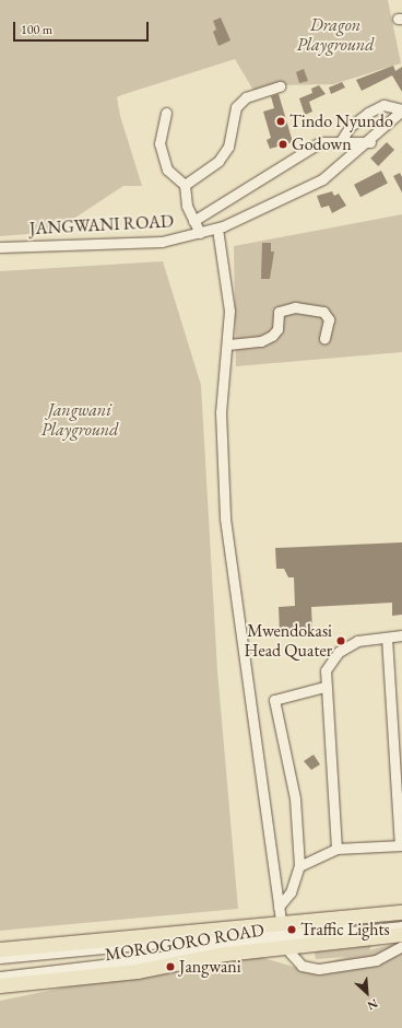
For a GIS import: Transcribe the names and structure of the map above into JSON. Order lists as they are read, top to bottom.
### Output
{
  "streets": {
    "highway": ["MOROGORO ROAD"],
    "street": ["JANGWANI ROAD"]
  },
  "parks": ["Dragon Playground", "Jangwani Playground"],
  "places": [
    "Tindo Nyundo",
    "Godown",
    "Mwendokasi Head Quater",
    "Traffic Lights",
    "Jangwani"
  ],
  "scale_bar": "100 m",
  "north": "bottom right"
}
